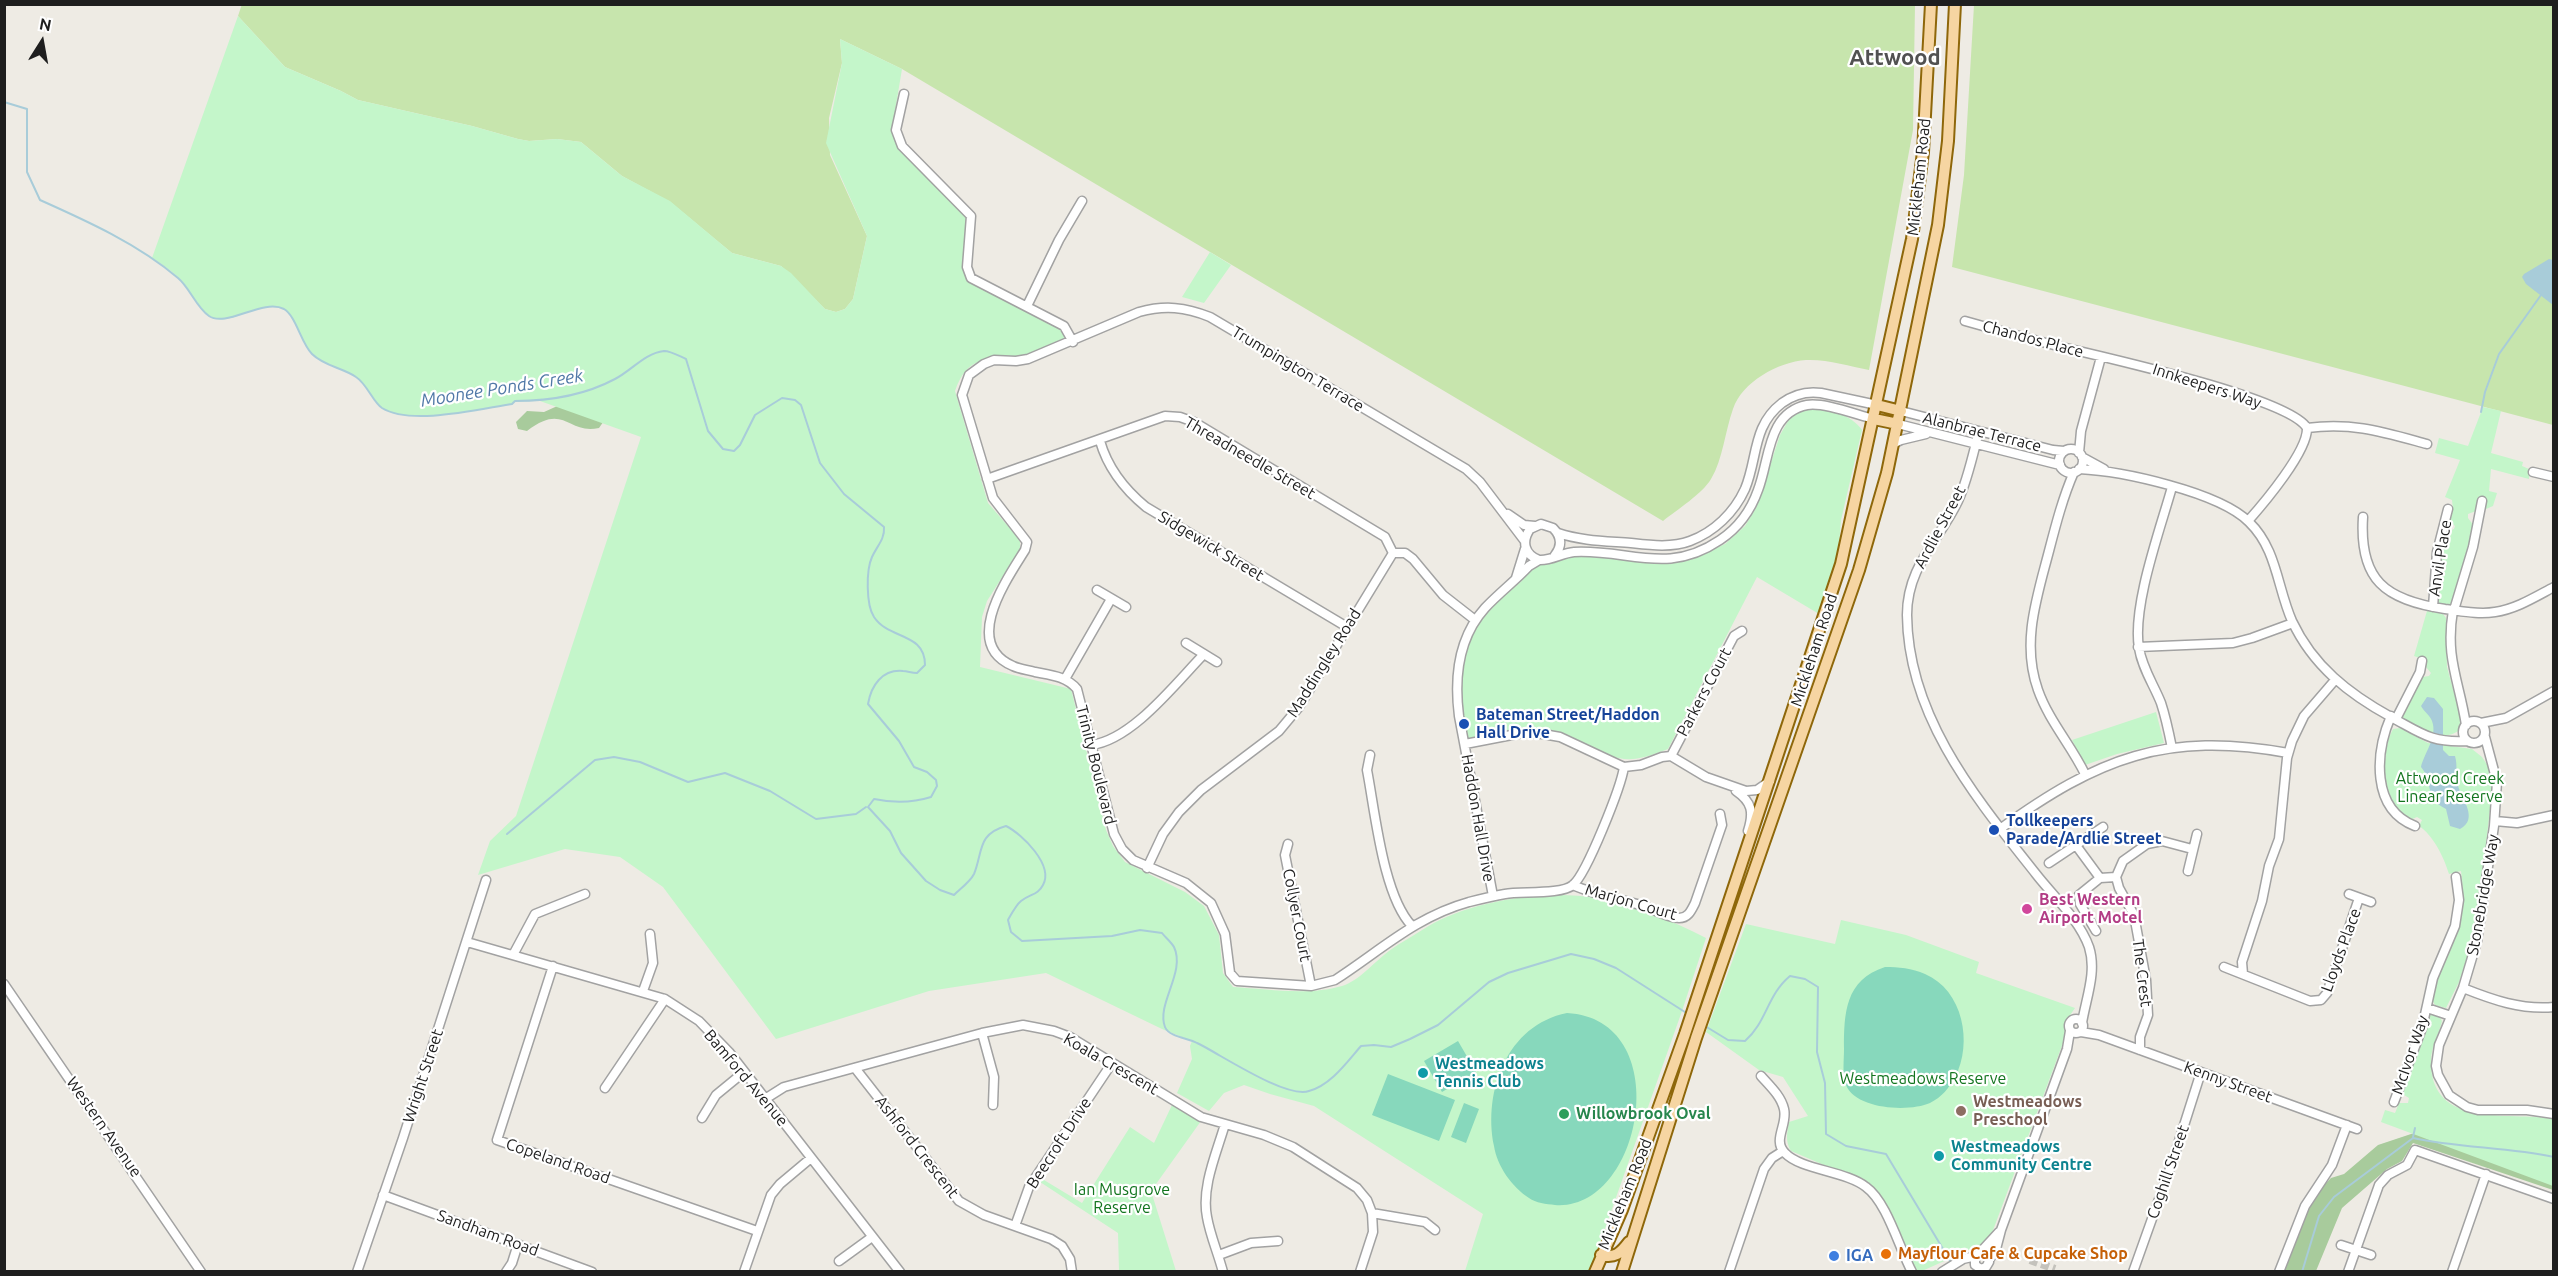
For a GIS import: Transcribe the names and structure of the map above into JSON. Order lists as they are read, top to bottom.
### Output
{
  "streets": {
    "main road": ["Mickleham Road"],
    "street": [
      "Chandos Place",
      "Trumpington Terrace",
      "Innkeepers Way",
      "Alanbrae Terrace",
      "Threadneedle Street",
      "Ardlie Street",
      "Sidgewick Street",
      "Anvil Place",
      "Maddingley Road",
      "Parkers Court",
      "Trinity Boulevard",
      "Haddon Hall Drive",
      "Stonebridge Way",
      "Marjon Court",
      "Collyer Court",
      "Lloyds Place",
      "The Crest",
      "McIvor Way",
      "Koala Crescent",
      "Wright Street",
      "Bamford Avenue",
      "Kenny Street",
      "Western Avenue",
      "Beecroft Drive",
      "Ashford Crescent",
      "Copeland Road",
      "Coghill Street",
      "Sandham Road"
    ]
  },
  "crossings": [
    ["Mickleham Road", "Alanbrae Terrace"],
    ["Chandos Place", "Innkeepers Way"],
    ["Trumpington Terrace", "Haddon Hall Drive"],
    ["Alanbrae Terrace", "Ardlie Street"],
    ["Alanbrae Terrace", "Stonebridge Way"],
    ["Threadneedle Street", "Sidgewick Street"],
    ["Threadneedle Street", "Maddingley Road"],
    ["Threadneedle Street", "Haddon Hall Drive"],
    ["Ardlie Street", "Kenny Street"],
    ["Sidgewick Street", "Maddingley Road"],
    ["Maddingley Road", "Trinity Boulevard"],
    ["Trinity Boulevard", "Haddon Hall Drive"],
    ["Trinity Boulevard", "Marjon Court"],
    ["Trinity Boulevard", "Collyer Court"],
    ["Stonebridge Way", "McIvor Way"],
    ["The Crest", "Kenny Street"],
    ["Koala Crescent", "Bamford Avenue"],
    ["Koala Crescent", "Beecroft Drive"],
    ["Koala Crescent", "Ashford Crescent"],
    ["Wright Street", "Bamford Avenue"],
    ["Wright Street", "Sandham Road"],
    ["Bamford Avenue", "Copeland Road"],
    ["Kenny Street", "Coghill Street"],
    ["Beecroft Drive", "Ashford Crescent"]
  ],
  "districts": ["Attwood"],
  "water": ["Moonee Ponds Creek"],
  "parks": ["Attwood Creek Linear Reserve", "Westmeadows Reserve", "Ian Musgrove Reserve"],
  "places": [
    "Bateman Street/Haddon Hall Drive",
    "Tollkeepers Parade/Ardlie Street",
    "Best Western Airport Motel",
    "Westmeadows Tennis Club",
    "Westmeadows Preschool",
    "Willowbrook Oval",
    "Westmeadows Community Centre",
    "Mayflour Cafe & Cupcake Shop",
    "IGA"
  ],
  "north": "top"
}
